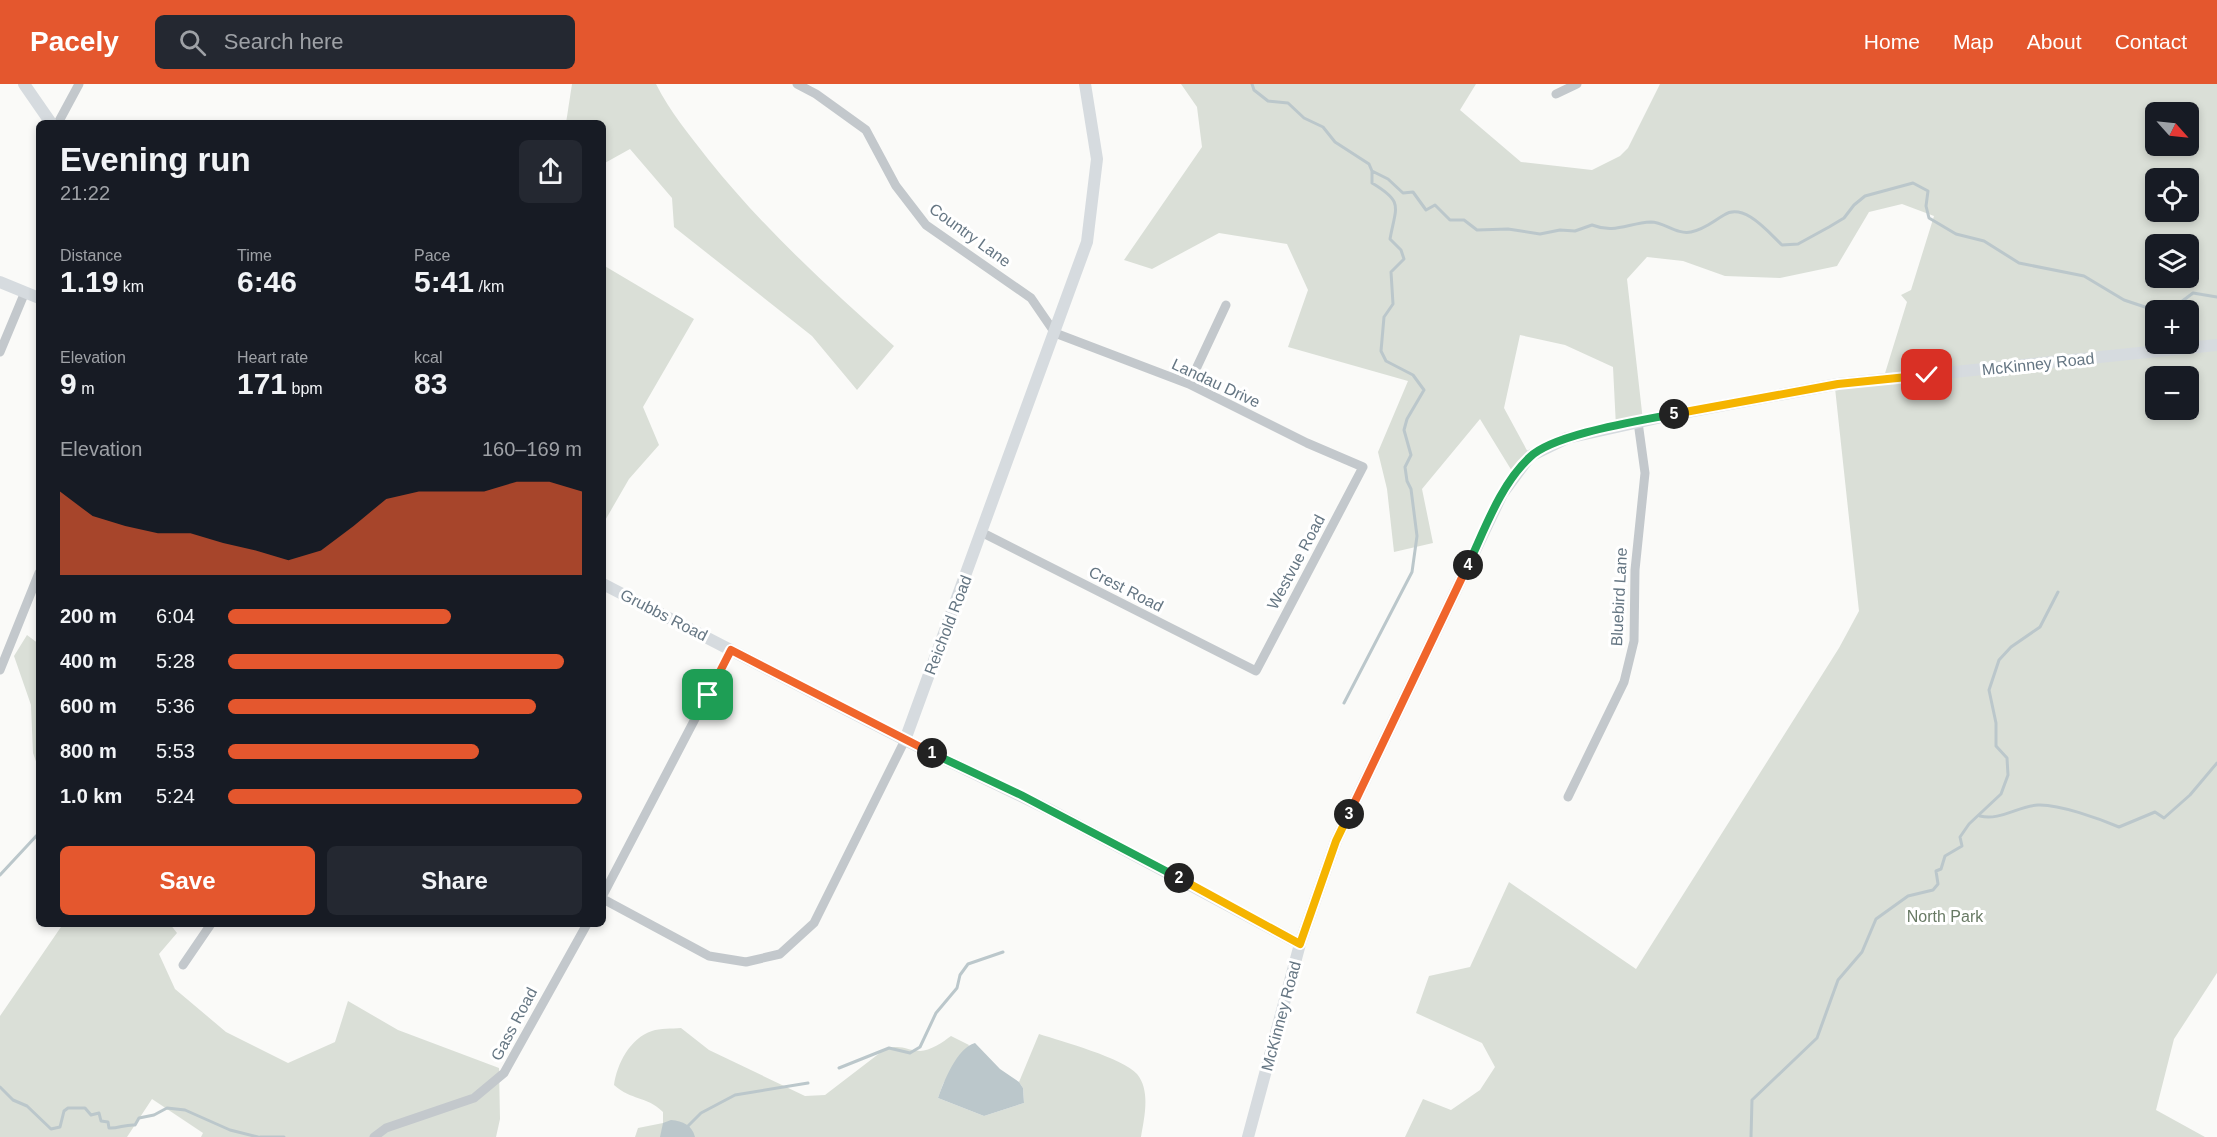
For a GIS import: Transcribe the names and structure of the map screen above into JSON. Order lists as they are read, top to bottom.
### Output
{
  "streets": {
    "street": [
      "Country Lane",
      "McKinney Road",
      "Landau Drive",
      "Westvue Road",
      "Crest Road",
      "Bluebird Lane",
      "Grubbs Road",
      "Reichold Road",
      "Gass Road"
    ]
  },
  "crossings": [
    ["Country Lane", "Landau Drive"],
    ["Country Lane", "Reichold Road"],
    ["McKinney Road", "Bluebird Lane"],
    ["McKinney Road", "Grubbs Road"],
    ["Landau Drive", "Westvue Road"],
    ["Landau Drive", "Reichold Road"],
    ["Westvue Road", "Crest Road"],
    ["Crest Road", "Reichold Road"],
    ["Grubbs Road", "Reichold Road"]
  ],
  "parks": ["North Park"],
  "north": "bottom right",
  "page": {
    "header": "Pacely",
    "search": "Search here",
    "nav": [
      "Home",
      "Map",
      "About",
      "Contact"
    ],
    "map_buttons": ["+", "−"],
    "heading": ["Evening run", "21:22"],
    "stats": [
      ["Distance", "1.19 km"],
      ["Time", "6:46"],
      ["Pace", "5:41 /km"],
      ["Elevation", "9 m"],
      ["Heart rate", "171 bpm"],
      ["kcal", "83"]
    ],
    "pins": [
      "5",
      "4",
      "1",
      "3",
      "2"
    ],
    "chart": ["Elevation", "160–169 m"],
    "list": [
      {
        "name": "200 m",
        "note": "6:04"
      },
      {
        "name": "400 m",
        "note": "5:28"
      },
      {
        "name": "600 m",
        "note": "5:36"
      },
      {
        "name": "800 m",
        "note": "5:53"
      },
      {
        "name": "1.0 km",
        "note": "5:24"
      }
    ],
    "buttons": ["Save", "Share"]
  }
}
